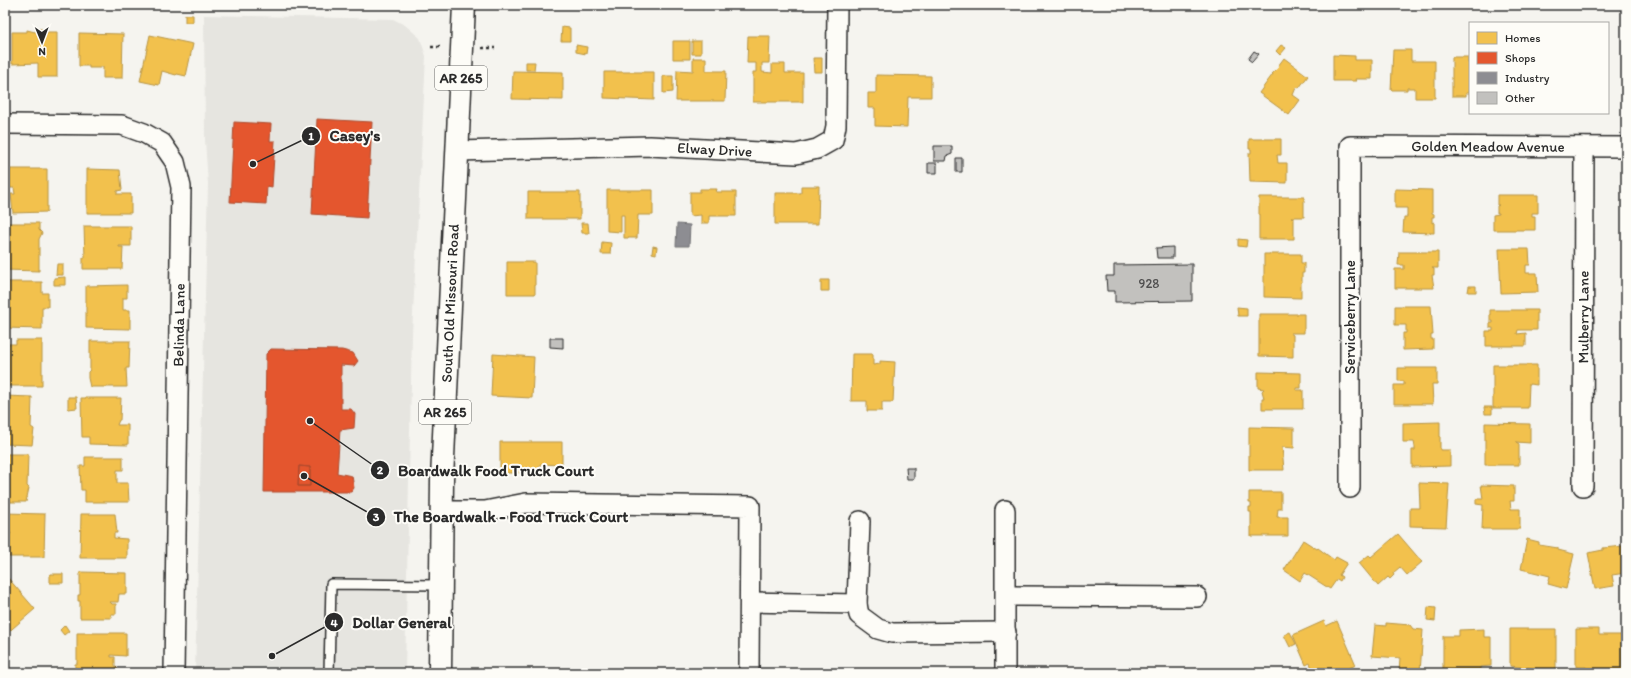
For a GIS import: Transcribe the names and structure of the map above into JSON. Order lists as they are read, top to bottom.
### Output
{
  "streets": {
    "main road": ["AR 265", "South Old Missouri Road"],
    "street": [
      "Golden Meadow Avenue",
      "Elway Drive",
      "Serviceberry Lane",
      "Mulberry Lane",
      "Belinda Lane"
    ]
  },
  "crossings": [
    ["Golden Meadow Avenue", "Serviceberry Lane"],
    ["Golden Meadow Avenue", "Mulberry Lane"],
    ["Elway Drive", "South Old Missouri Road"]
  ],
  "places": [
    "Casey's",
    "Boardwalk Food Truck Court",
    "The Boardwalk - Food Truck Court",
    "Dollar General"
  ],
  "house_numbers": ["928"],
  "legend": [
    "Homes",
    "Shops",
    "Industry",
    "Other"
  ],
  "north": "bottom"
}
